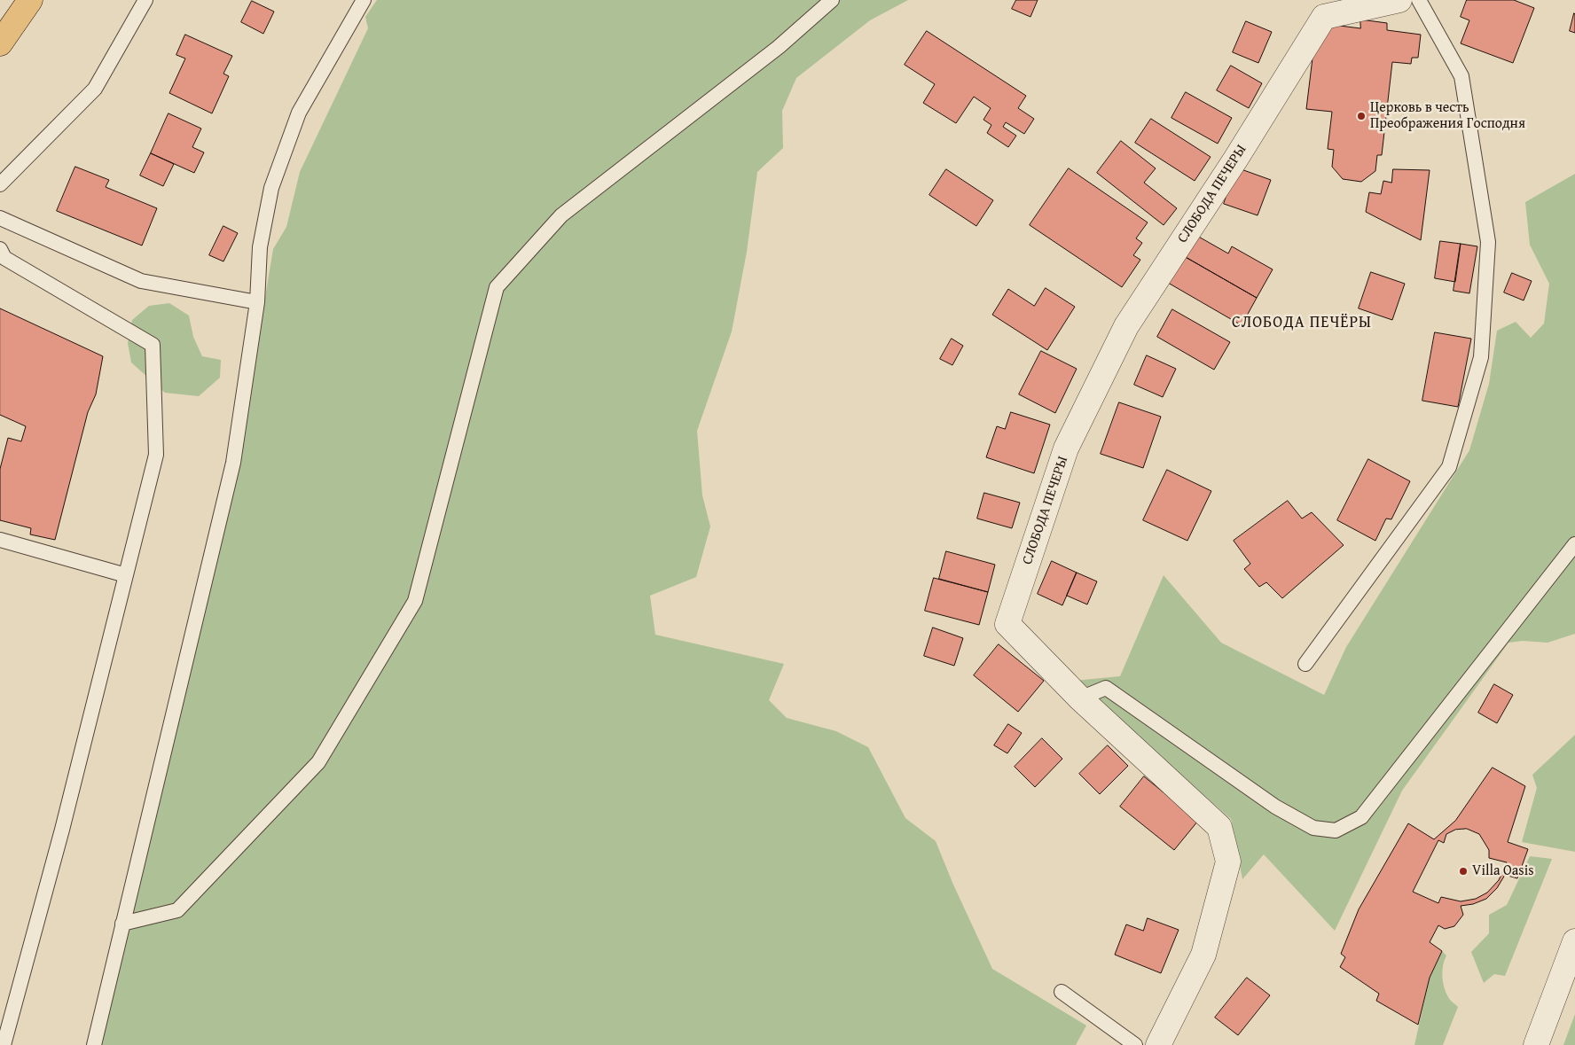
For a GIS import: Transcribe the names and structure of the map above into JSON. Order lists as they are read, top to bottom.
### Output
{
  "streets": {
    "street": ["СЛОБОДА ПЕЧЕРЫ"]
  },
  "districts": ["СЛОБОДА ПЕЧЁРЫ"],
  "places": ["Церковь в честь Преображения Господня", "Villa Oasis"]
}
